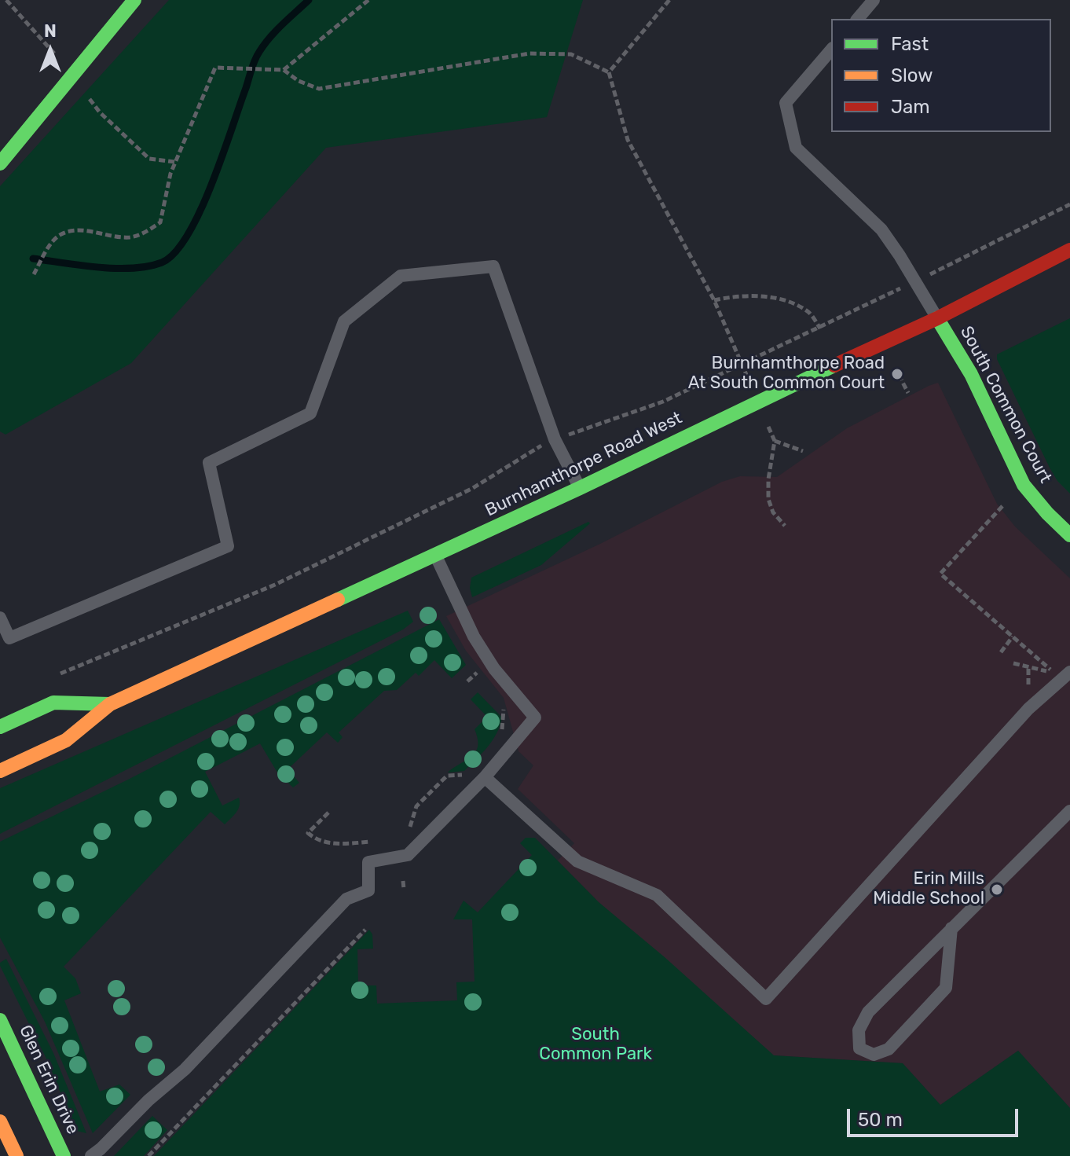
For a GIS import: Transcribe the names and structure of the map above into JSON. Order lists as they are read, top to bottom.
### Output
{
  "streets": {
    "main road": ["South Common Court", "Burnhamthorpe Road West", "Glen Erin Drive"]
  },
  "crossings": [
    ["South Common Court", "Burnhamthorpe Road West"]
  ],
  "parks": ["South Common Park"],
  "places": ["Burnhamthorpe Road At South Common Court", "Erin Mills Middle School"],
  "legend": ["Fast", "Slow", "Jam"],
  "scale_bar": "50 m",
  "north": "top"
}
